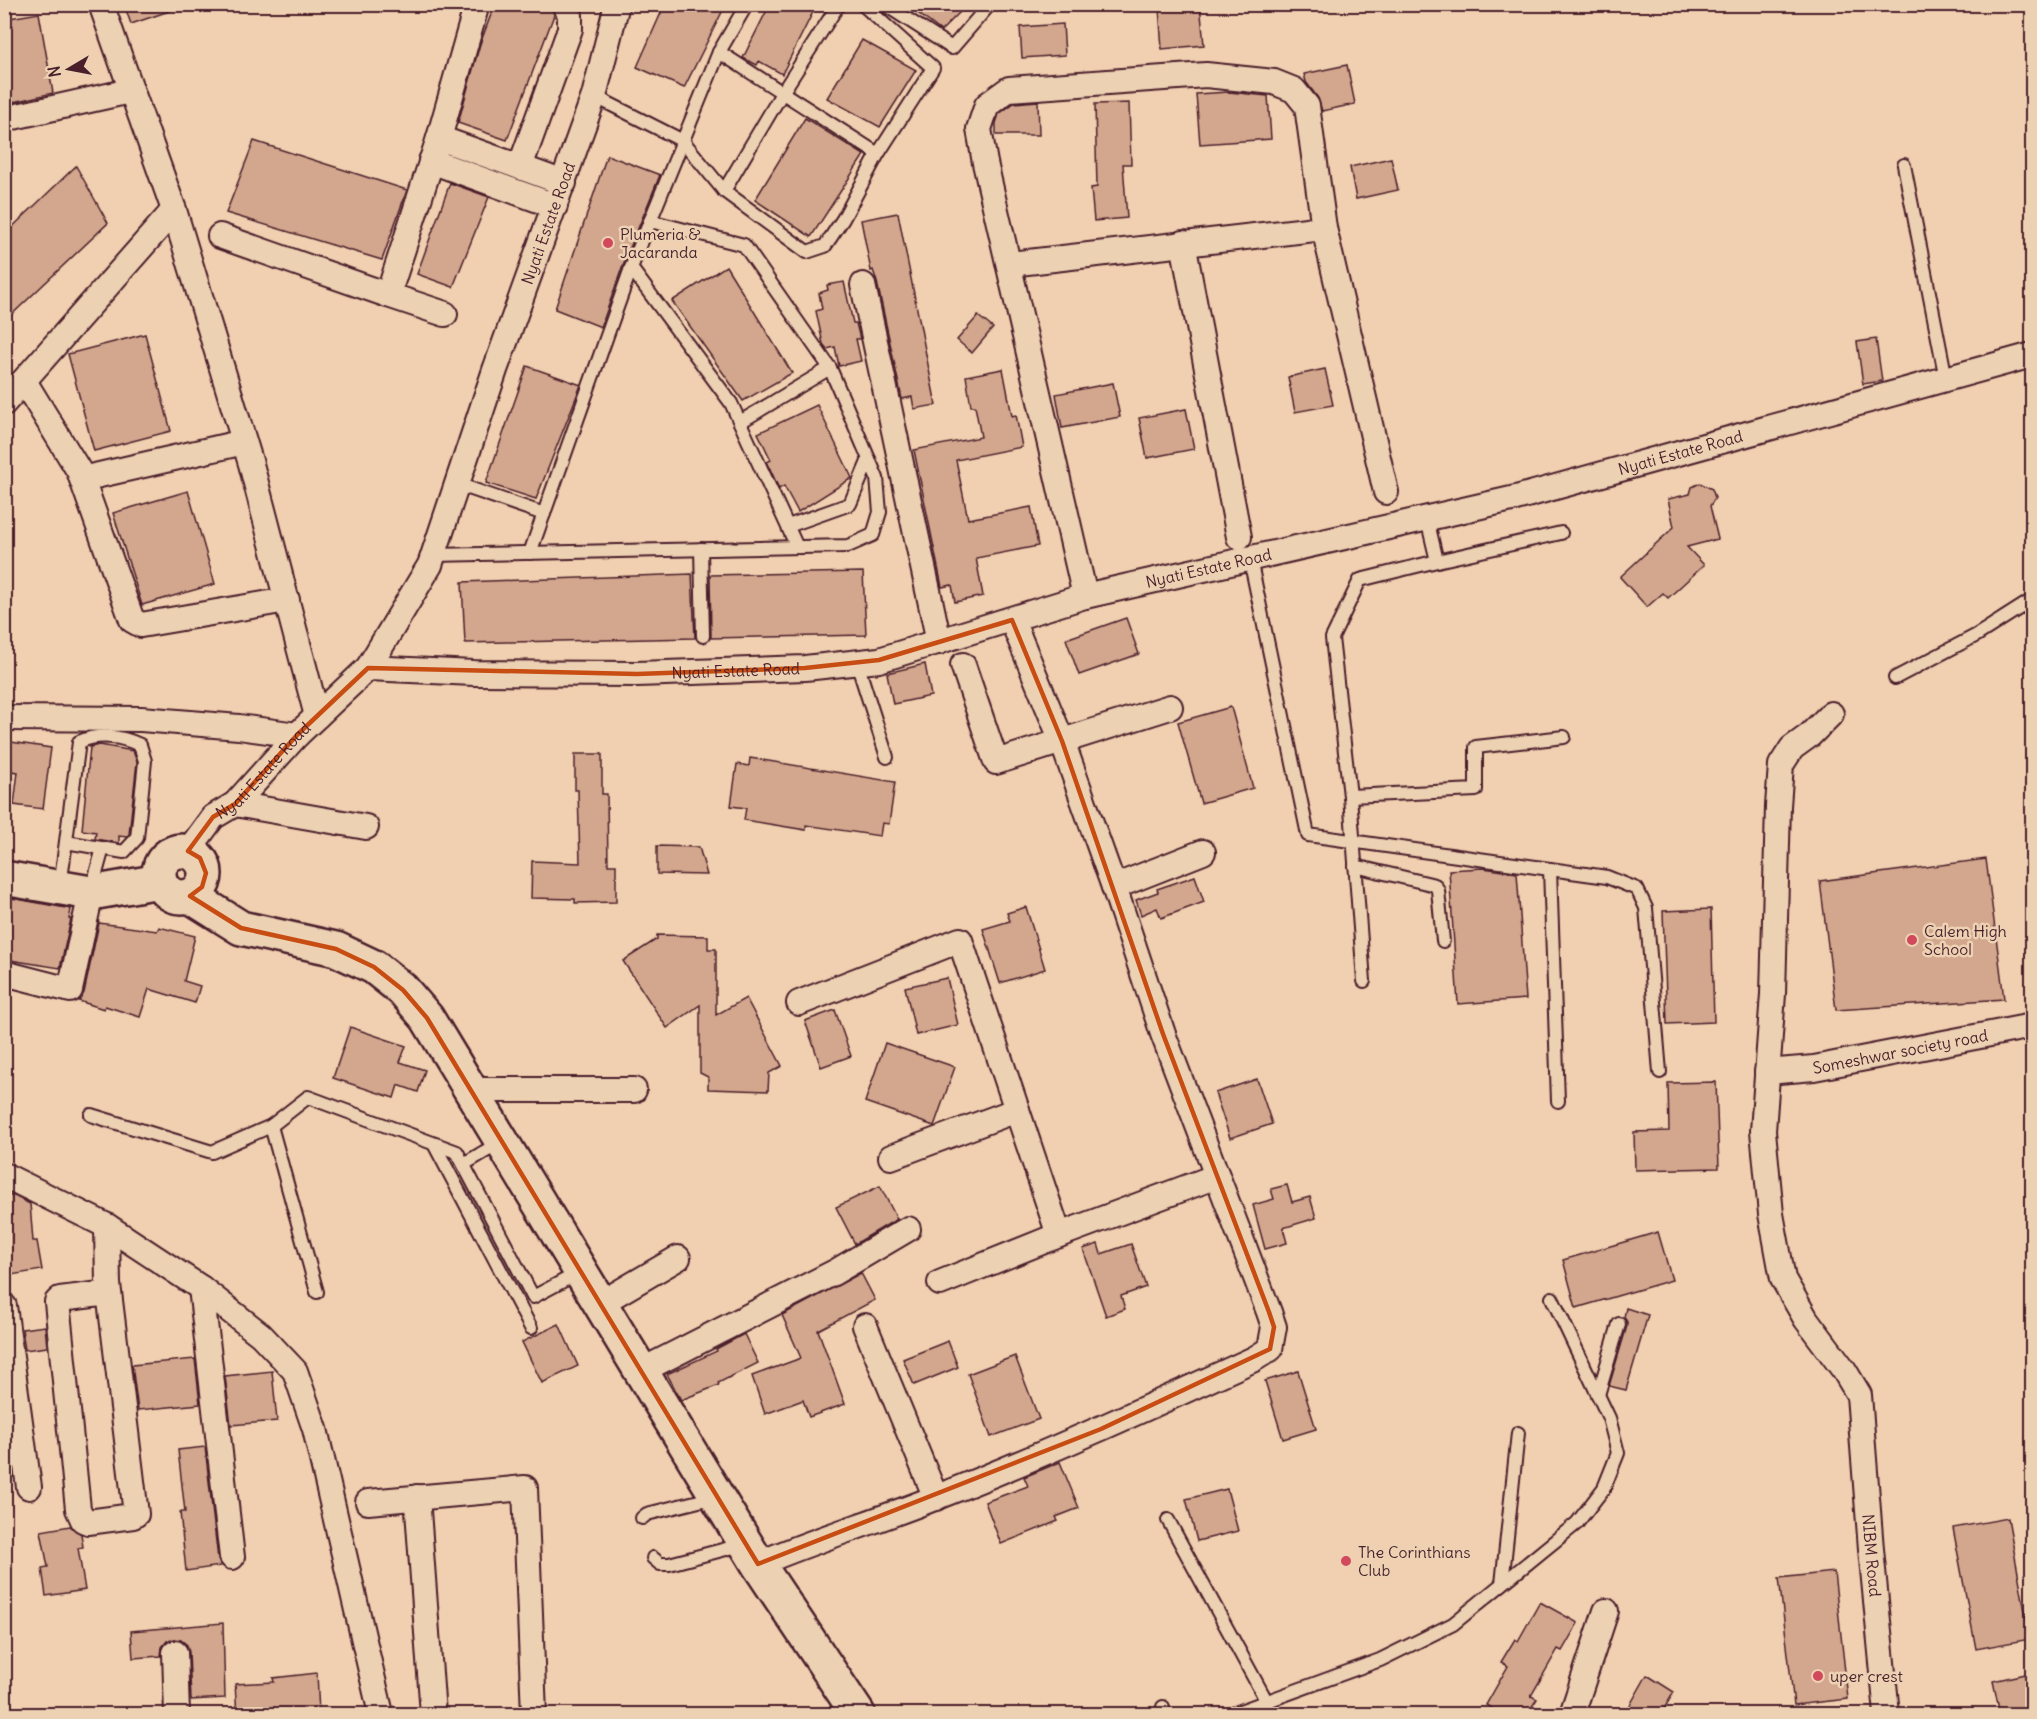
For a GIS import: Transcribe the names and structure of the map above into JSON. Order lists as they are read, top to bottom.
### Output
{
  "streets": {
    "street": ["Nyati Estate Road", "Someshwar society road", "NIBM Road"]
  },
  "crossings": [
    ["Someshwar society road", "NIBM Road"]
  ],
  "places": [
    "Plumeria & Jacaranda",
    "Calem High School",
    "The Corinthians Club",
    "uper crest"
  ],
  "north": "left"
}
